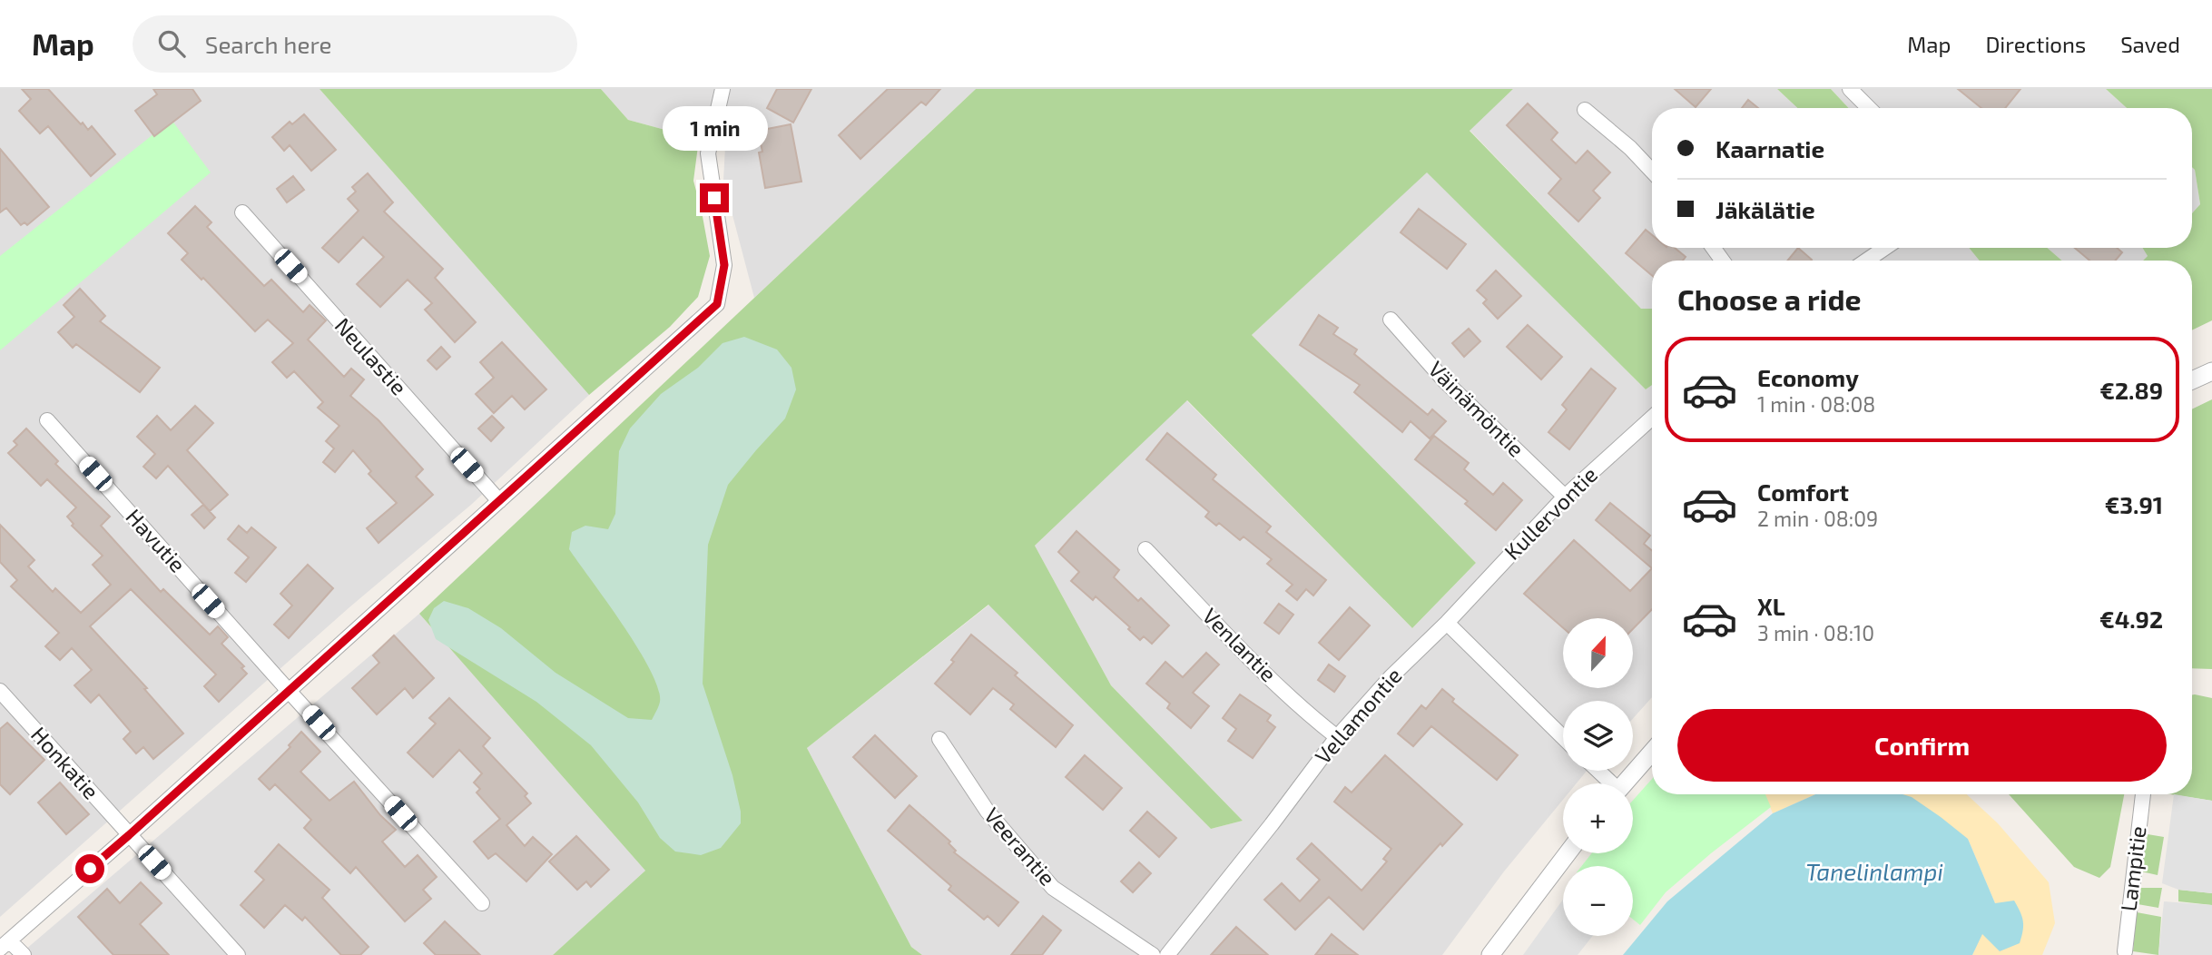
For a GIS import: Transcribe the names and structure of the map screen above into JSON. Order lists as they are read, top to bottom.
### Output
{
  "streets": {
    "street": [
      "Neulastie",
      "Väinämöntie",
      "Kullervontie",
      "Havutie",
      "Venlantie",
      "Vellamontie",
      "Honkatie",
      "Veerantie",
      "Lampitie"
    ]
  },
  "crossings": [
    ["Väinämöntie", "Kullervontie"],
    ["Kullervontie", "Vellamontie"],
    ["Venlantie", "Vellamontie"]
  ],
  "water": ["Tanelinlampi"],
  "north": "top",
  "page": {
    "header": "Map",
    "search": "Search here",
    "nav": ["Map", "Directions", "Saved"],
    "bubble": "1 min",
    "banner": ["Kaarnatie", "Jäkälätie"],
    "heading": "Choose a ride",
    "list": [
      {
        "name": "Economy",
        "note": "1 min · 08:08",
        "value": "€2.89"
      },
      {
        "name": "Comfort",
        "note": "2 min · 08:09",
        "value": "€3.91"
      },
      {
        "name": "XL",
        "note": "3 min · 08:10",
        "value": "€4.92"
      }
    ],
    "map_buttons": ["+", "−"],
    "buttons": "Confirm"
  }
}
